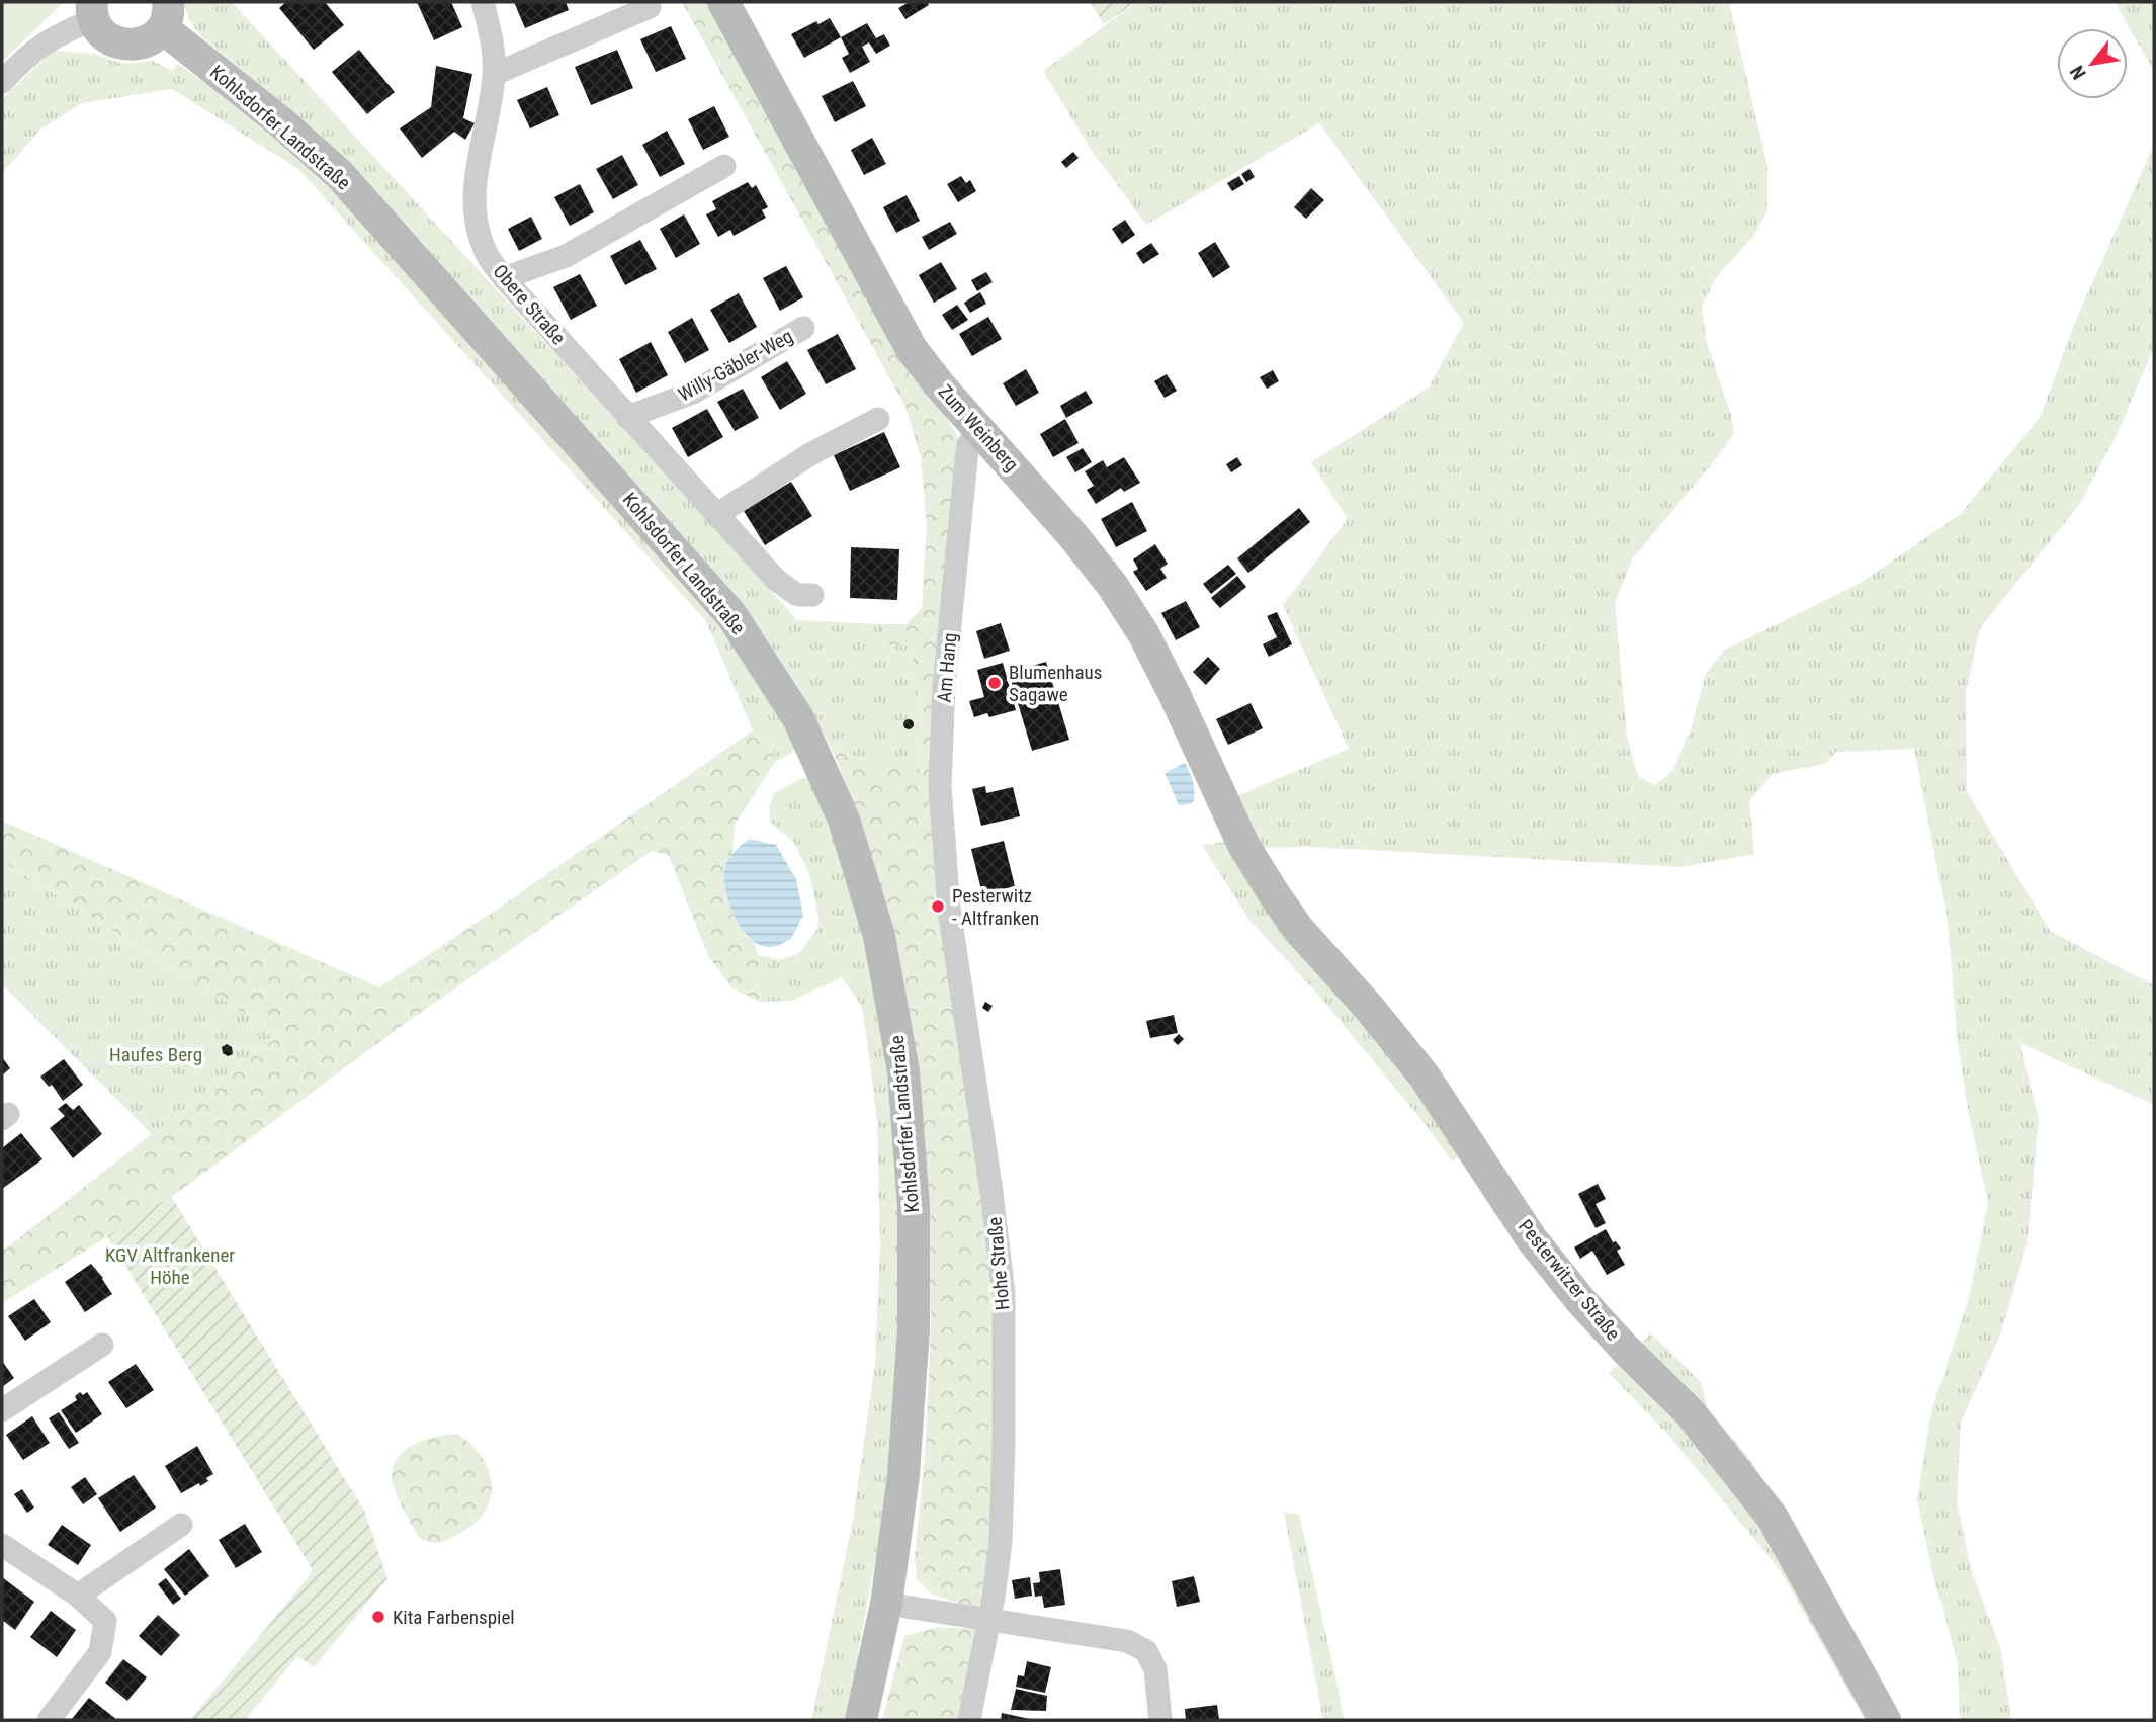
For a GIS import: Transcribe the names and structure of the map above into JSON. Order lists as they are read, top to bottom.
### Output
{
  "streets": {
    "street": [
      "Kohlsdorfer Landstraße",
      "Obere Straße",
      "Willy-Gäbler-Weg",
      "Zum Weinberg",
      "Am Hang",
      "Hohe Straße",
      "Pesterwitzer Straße"
    ]
  },
  "crossings": [
    ["Obere Straße", "Willy-Gäbler-Weg"],
    ["Zum Weinberg", "Am Hang"],
    ["Zum Weinberg", "Pesterwitzer Straße"],
    ["Am Hang", "Hohe Straße"]
  ],
  "parks": ["Haufes Berg", "KGV Altfrankener Höhe"],
  "places": ["Blumenhaus Sagawe", "Pesterwitz - Altfranken", "Kita Farbenspiel"],
  "north": "bottom left"
}
